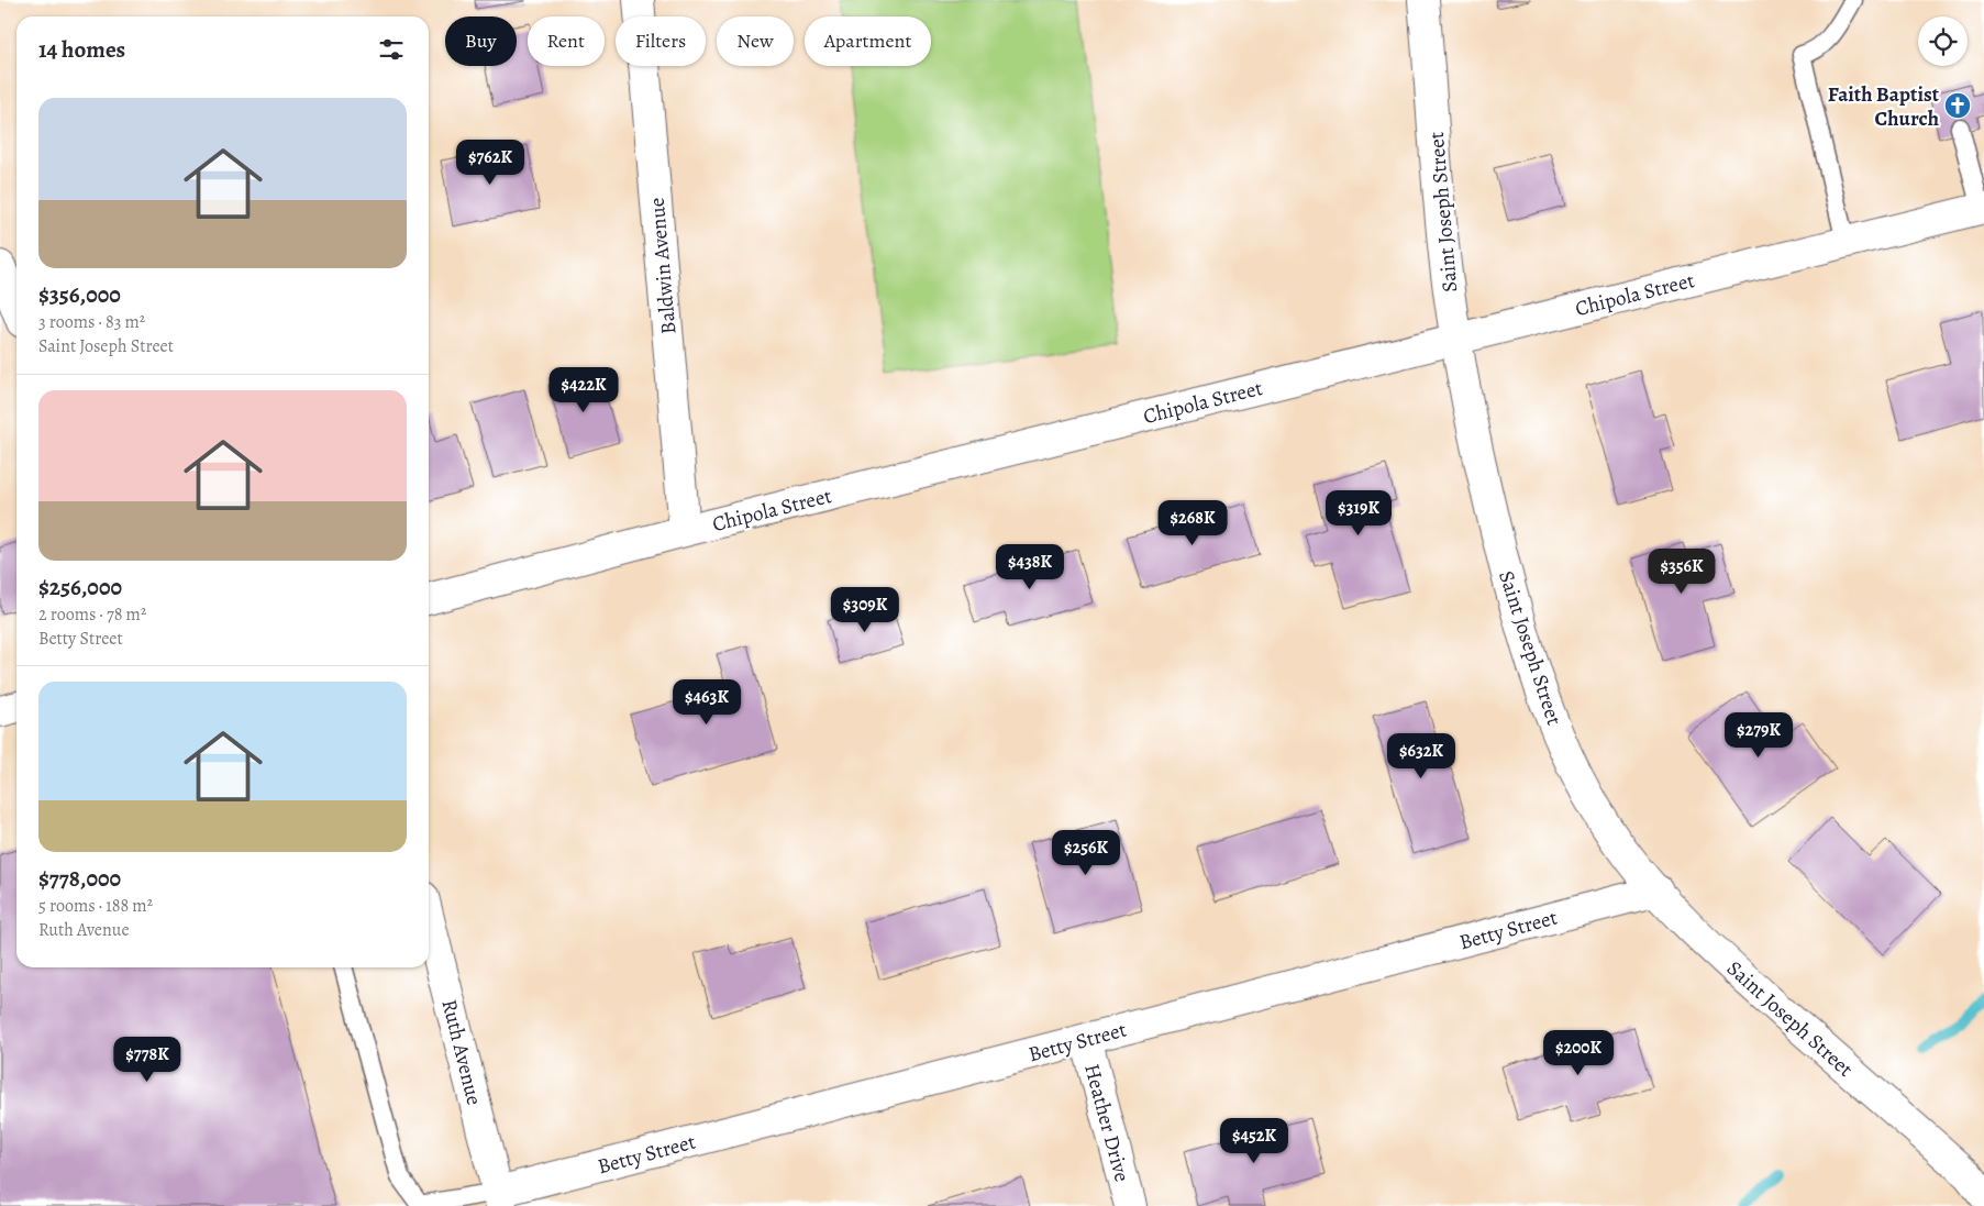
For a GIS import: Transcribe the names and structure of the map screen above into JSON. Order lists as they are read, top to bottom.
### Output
{
  "streets": {
    "street": [
      "Saint Joseph Street",
      "Baldwin Avenue",
      "Chipola Street",
      "Betty Street",
      "Ruth Avenue",
      "Heather Drive"
    ]
  },
  "crossings": [
    ["Saint Joseph Street", "Chipola Street"],
    ["Saint Joseph Street", "Betty Street"],
    ["Baldwin Avenue", "Chipola Street"],
    ["Betty Street", "Ruth Avenue"],
    ["Betty Street", "Heather Drive"]
  ],
  "places": {
    "church": ["Faith Baptist Church"]
  },
  "page": {
    "chip": [
      "Buy",
      "Rent",
      "Filters",
      "New",
      "Apartment"
    ],
    "heading": "14 homes",
    "list": [
      {
        "name": "$356,000",
        "note": "3 rooms · 83 m² · Saint Joseph Street"
      },
      {
        "name": "$256,000",
        "note": "2 rooms · 78 m² · Betty Street"
      },
      {
        "name": "$778,000",
        "note": "5 rooms · 188 m² · Ruth Avenue"
      }
    ],
    "price": [
      "$762K",
      "$422K",
      "$319K",
      "$268K",
      "$438K",
      "$356K",
      "$309K",
      "$463K",
      "$279K",
      "$632K",
      "$256K",
      "$200K",
      "$778K",
      "$452K"
    ]
  }
}
